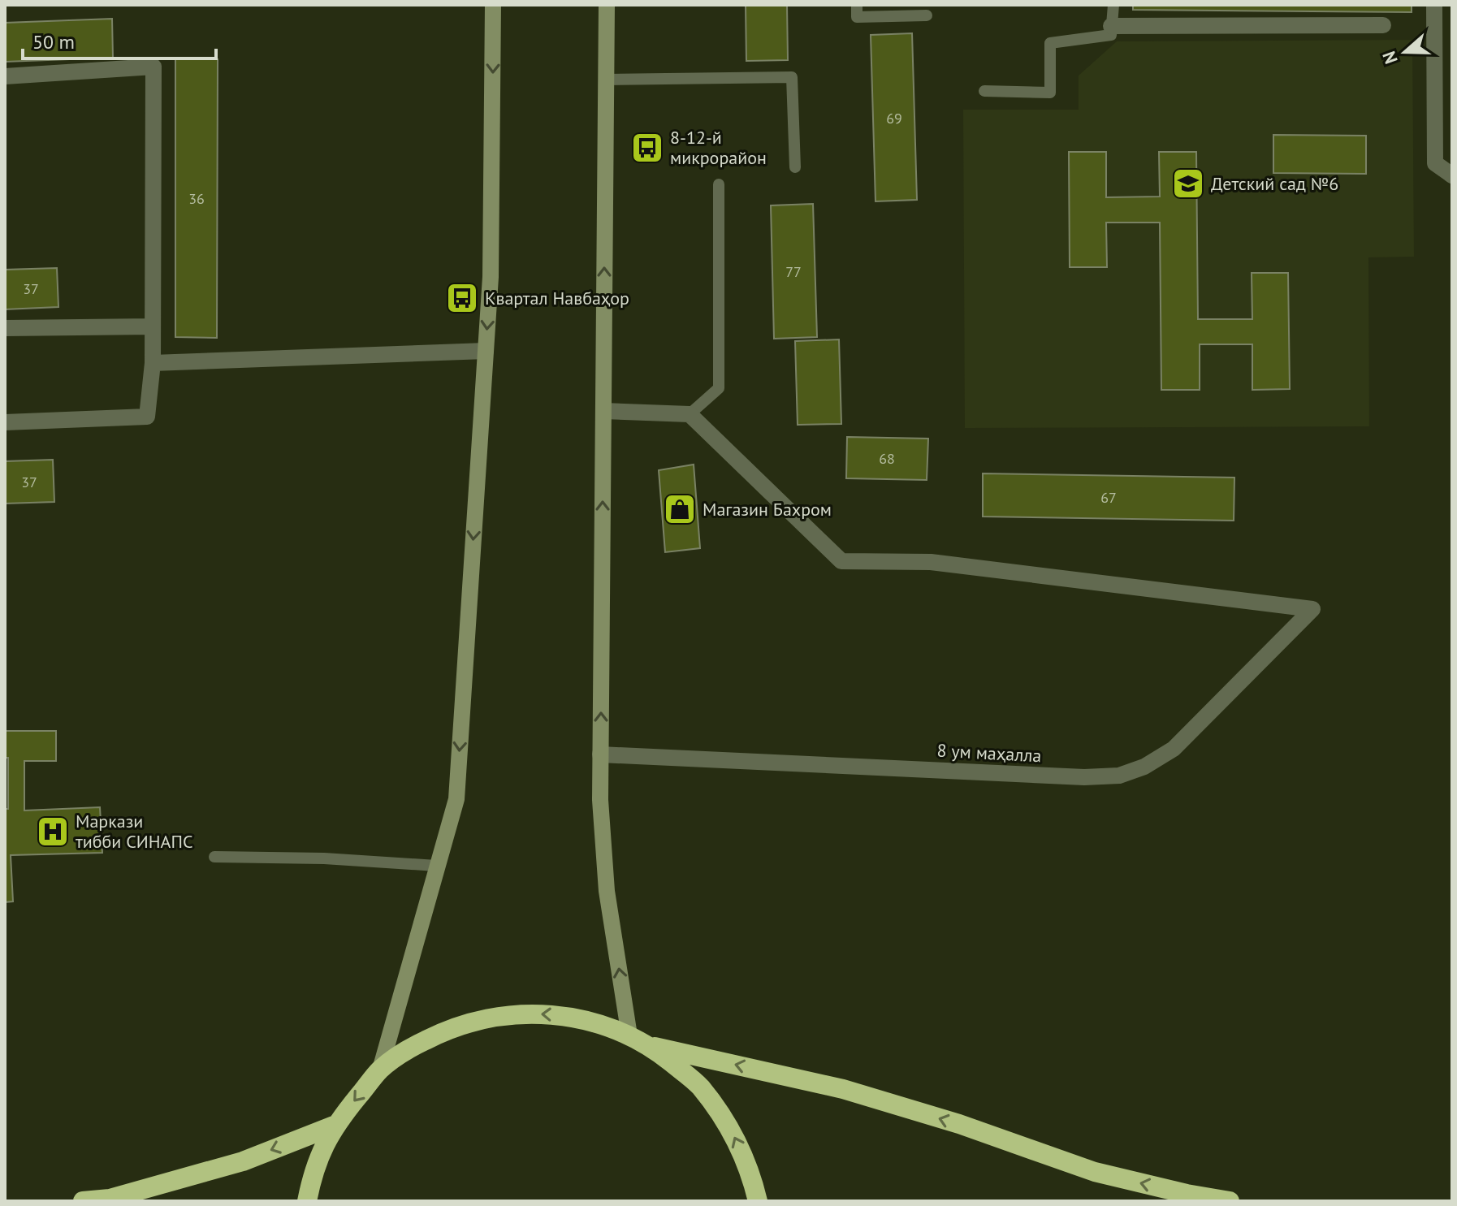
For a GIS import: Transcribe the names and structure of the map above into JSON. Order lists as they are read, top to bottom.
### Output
{
  "streets": {
    "street": ["8 ум маҳалла"]
  },
  "places": {
    "bus stop": ["8-12-й микрорайон", "Квартал Навбаҳор"],
    "school or university": ["Детский сад №6"],
    "shop": ["Магазин Бахром"],
    "hospital": ["Маркази тибби СИНАПС"]
  },
  "house_numbers": [
    "69",
    "36",
    "77",
    "37",
    "68",
    "37",
    "67"
  ],
  "scale_bar": "50 m",
  "north": "left"
}
